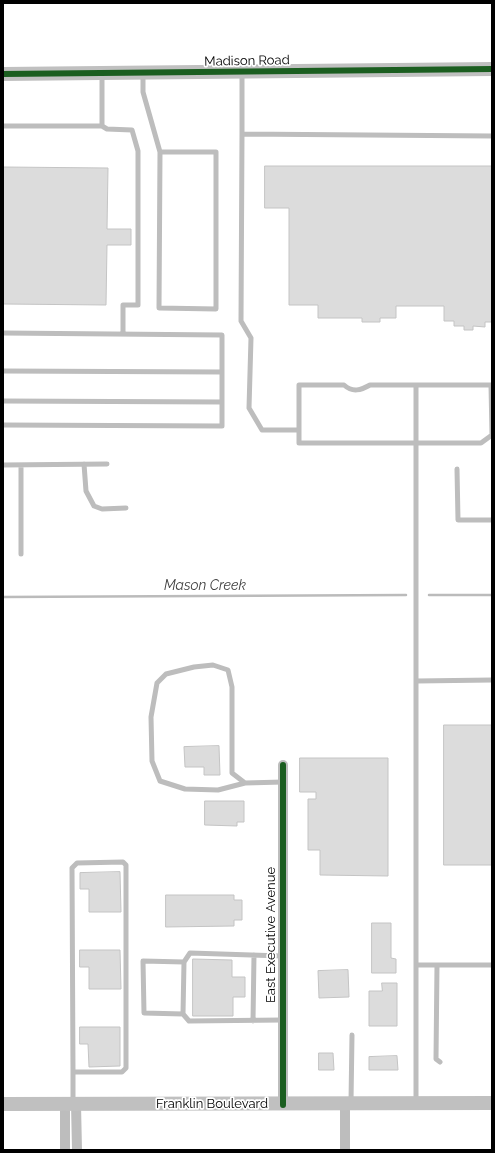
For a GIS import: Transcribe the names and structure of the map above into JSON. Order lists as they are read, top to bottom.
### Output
{
  "streets": {
    "street": ["Madison Road", "East Executive Avenue", "Franklin Boulevard"]
  },
  "crossings": [
    ["East Executive Avenue", "Franklin Boulevard"]
  ],
  "water": ["Mason Creek"]
}
